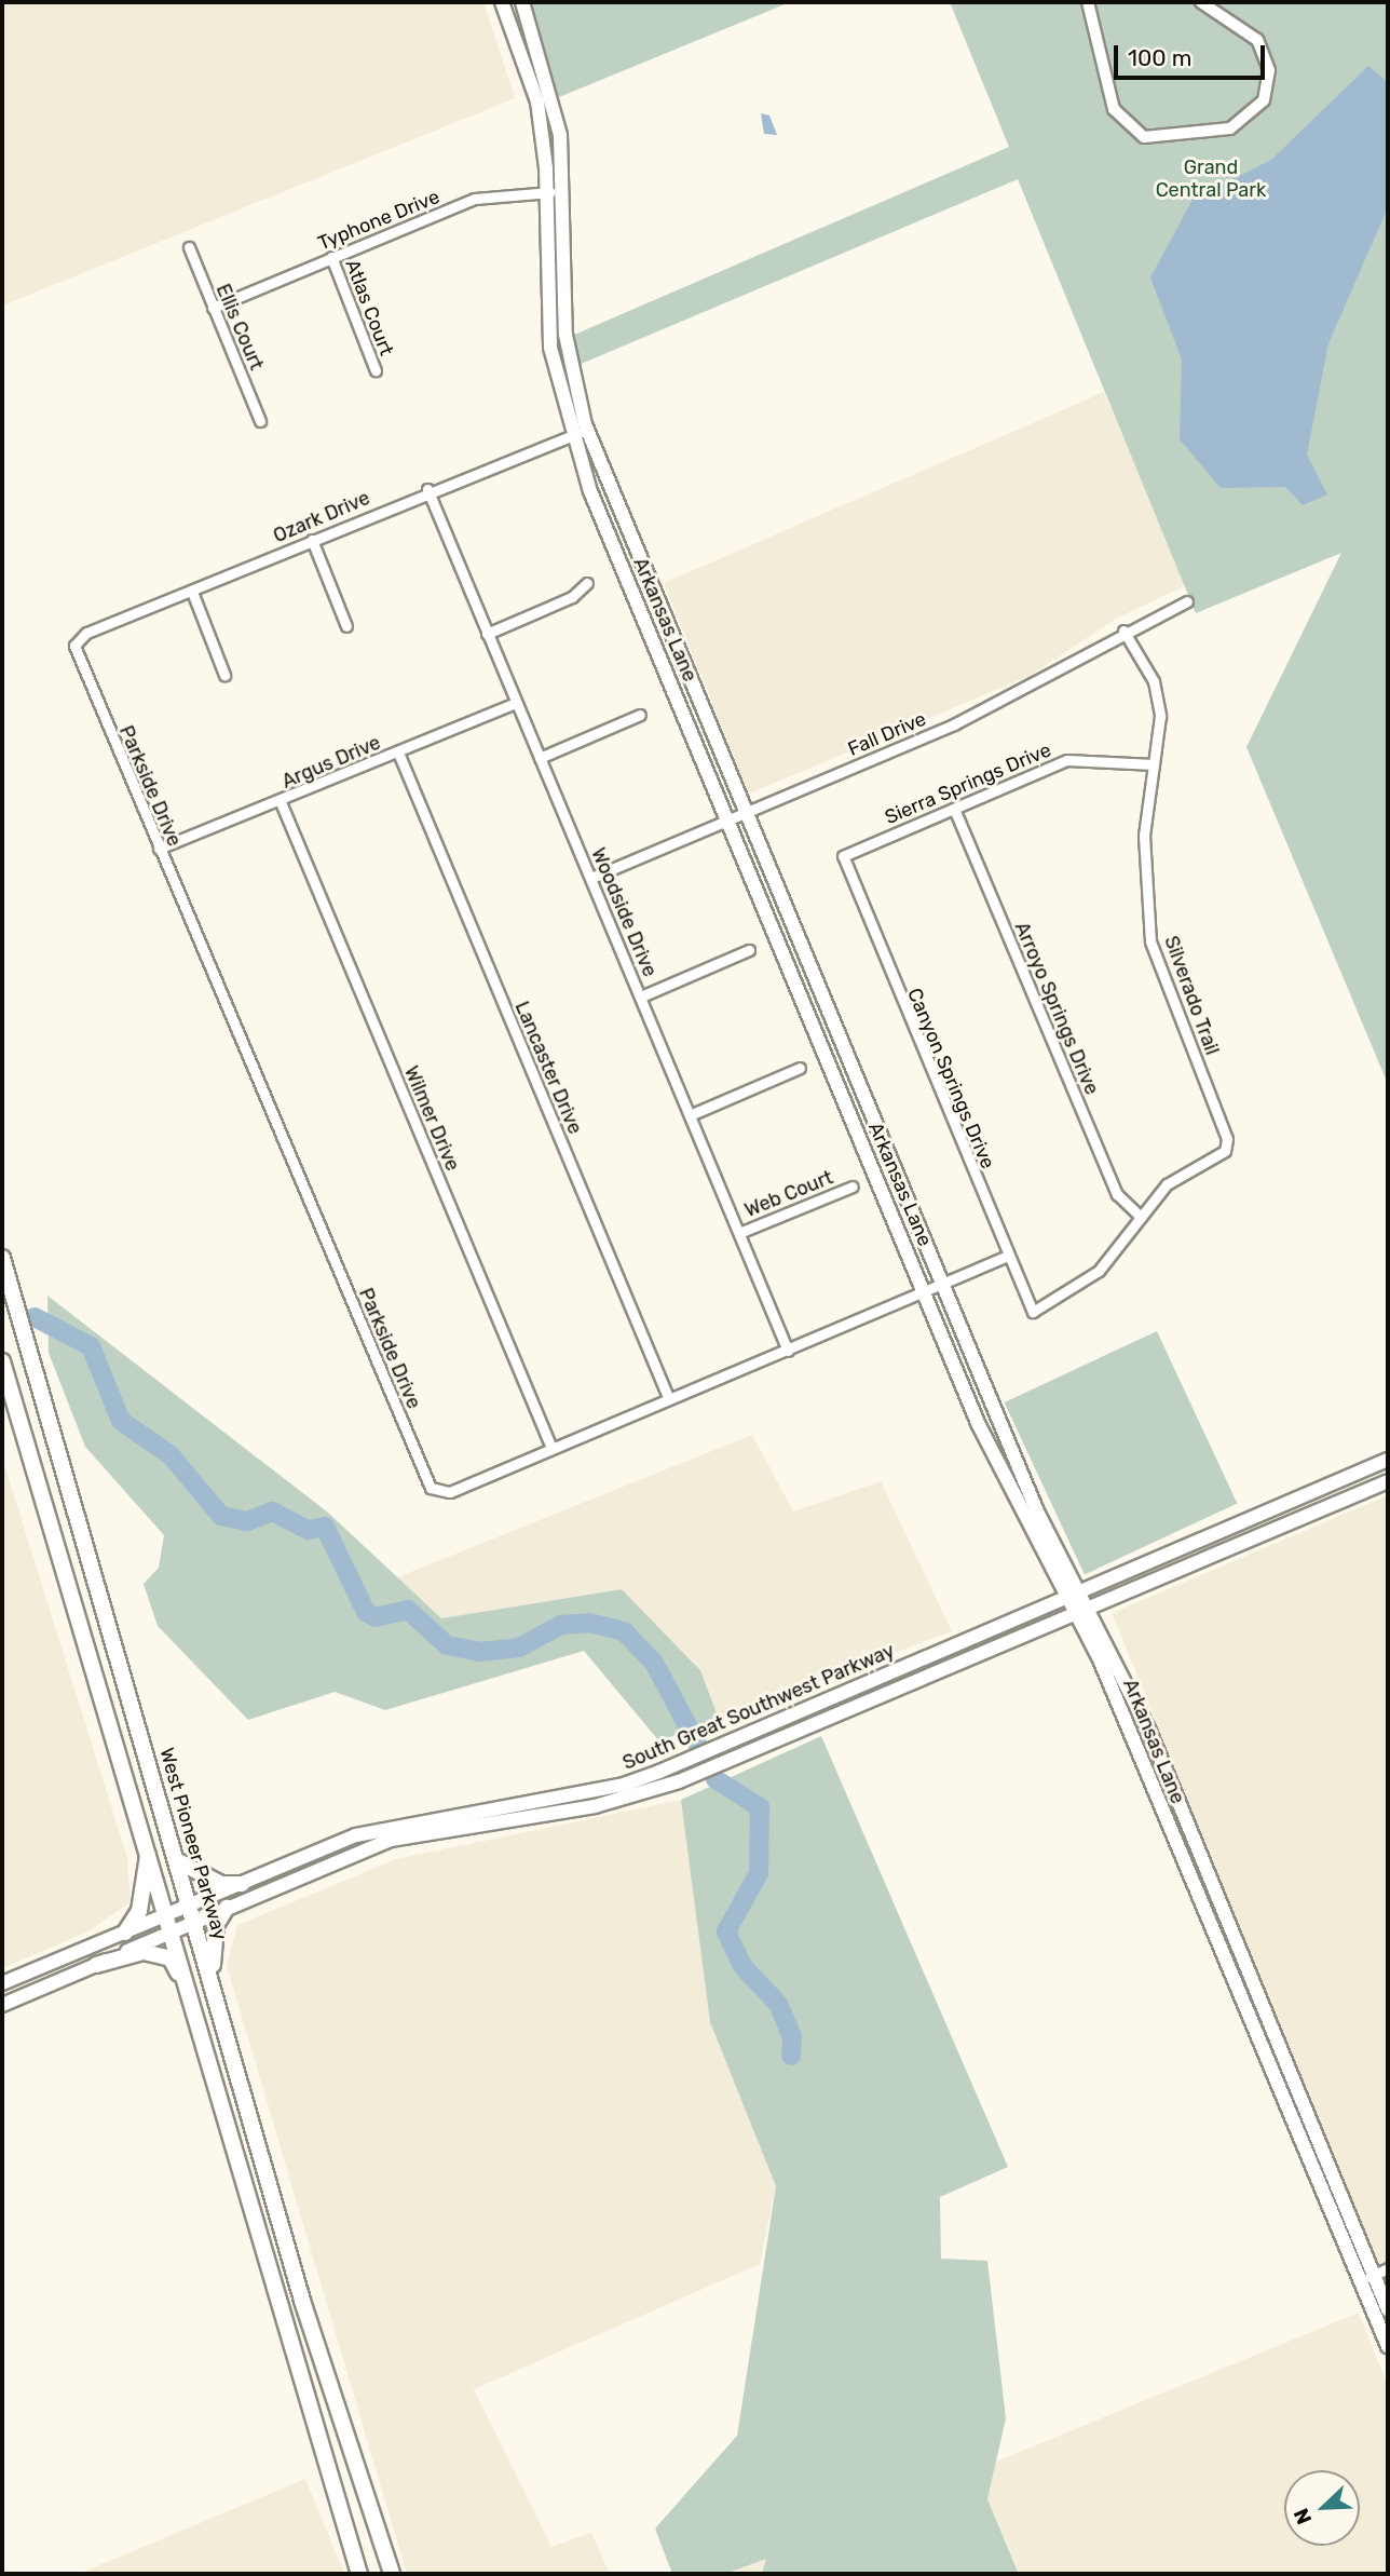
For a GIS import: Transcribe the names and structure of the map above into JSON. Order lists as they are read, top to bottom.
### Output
{
  "streets": {
    "main road": ["Arkansas Lane", "South Great Southwest Parkway", "West Pioneer Parkway"],
    "street": [
      "Typhone Drive",
      "Atlas Court",
      "Ellis Court",
      "Ozark Drive",
      "Fall Drive",
      "Argus Drive",
      "Sierra Springs Drive",
      "Parkside Drive",
      "Woodside Drive",
      "Silverado Trail",
      "Arroyo Springs Drive",
      "Lancaster Drive",
      "Canyon Springs Drive",
      "Wilmer Drive",
      "Web Court"
    ]
  },
  "crossings": [
    ["Typhone Drive", "Atlas Court"],
    ["Typhone Drive", "Ellis Court"],
    ["Typhone Drive", "Arkansas Lane"],
    ["Ozark Drive", "Arkansas Lane"],
    ["Ozark Drive", "Parkside Drive"],
    ["Ozark Drive", "Woodside Drive"],
    ["Arkansas Lane", "Fall Drive"],
    ["Arkansas Lane", "Parkside Drive"],
    ["Arkansas Lane", "South Great Southwest Parkway"],
    ["Fall Drive", "Woodside Drive"],
    ["Fall Drive", "Silverado Trail"],
    ["Argus Drive", "Parkside Drive"],
    ["Argus Drive", "Woodside Drive"],
    ["Argus Drive", "Lancaster Drive"],
    ["Argus Drive", "Wilmer Drive"],
    ["Sierra Springs Drive", "Silverado Trail"],
    ["Sierra Springs Drive", "Arroyo Springs Drive"],
    ["Sierra Springs Drive", "Canyon Springs Drive"],
    ["Parkside Drive", "Woodside Drive"],
    ["Parkside Drive", "Lancaster Drive"],
    ["Parkside Drive", "Canyon Springs Drive"],
    ["Parkside Drive", "Wilmer Drive"],
    ["Woodside Drive", "Web Court"],
    ["Silverado Trail", "Arroyo Springs Drive"],
    ["Silverado Trail", "Canyon Springs Drive"],
    ["Arroyo Springs Drive", "Canyon Springs Drive"],
    ["South Great Southwest Parkway", "West Pioneer Parkway"]
  ],
  "parks": ["Grand Central Park"],
  "scale_bar": "100 m",
  "north": "bottom left"
}
